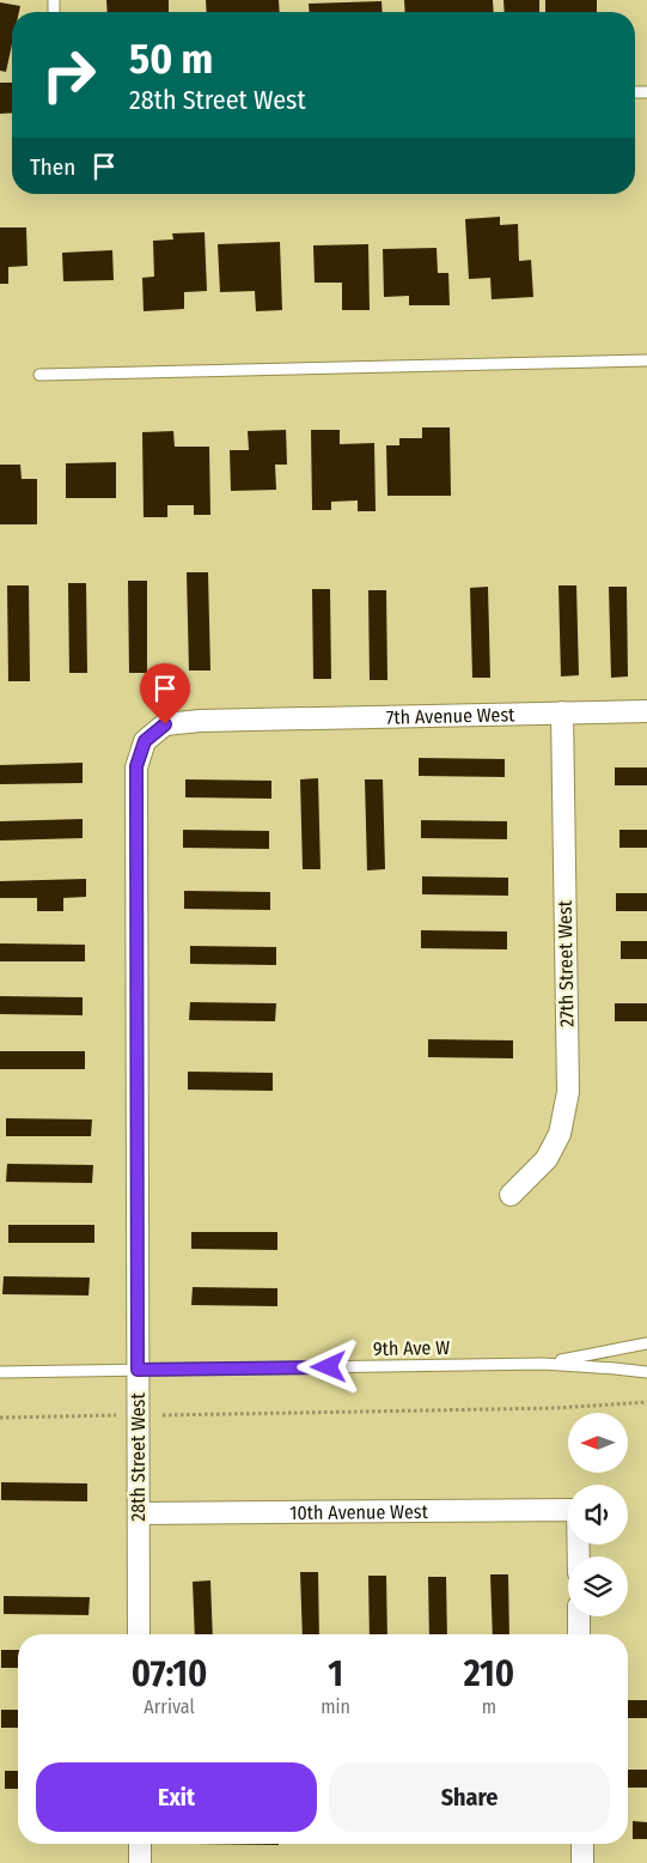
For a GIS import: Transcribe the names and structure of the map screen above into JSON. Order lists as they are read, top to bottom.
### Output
{
  "streets": {
    "street": [
      "7th Avenue West",
      "27th Street West",
      "28th Street West",
      "10th Avenue West"
    ],
    "lane": ["9th Ave W"]
  },
  "crossings": [
    ["7th Avenue West", "27th Street West"],
    ["7th Avenue West", "28th Street West"],
    ["9th Ave W", "28th Street West"],
    ["28th Street West", "10th Avenue West"]
  ],
  "north": "left",
  "page": {
    "turn": ["50 m", "28th Street West"],
    "then": "Then",
    "eta": [
      "07:10",
      "Arrival",
      "1",
      "min",
      "210",
      "m"
    ],
    "buttons": ["Exit", "Share"]
  }
}
